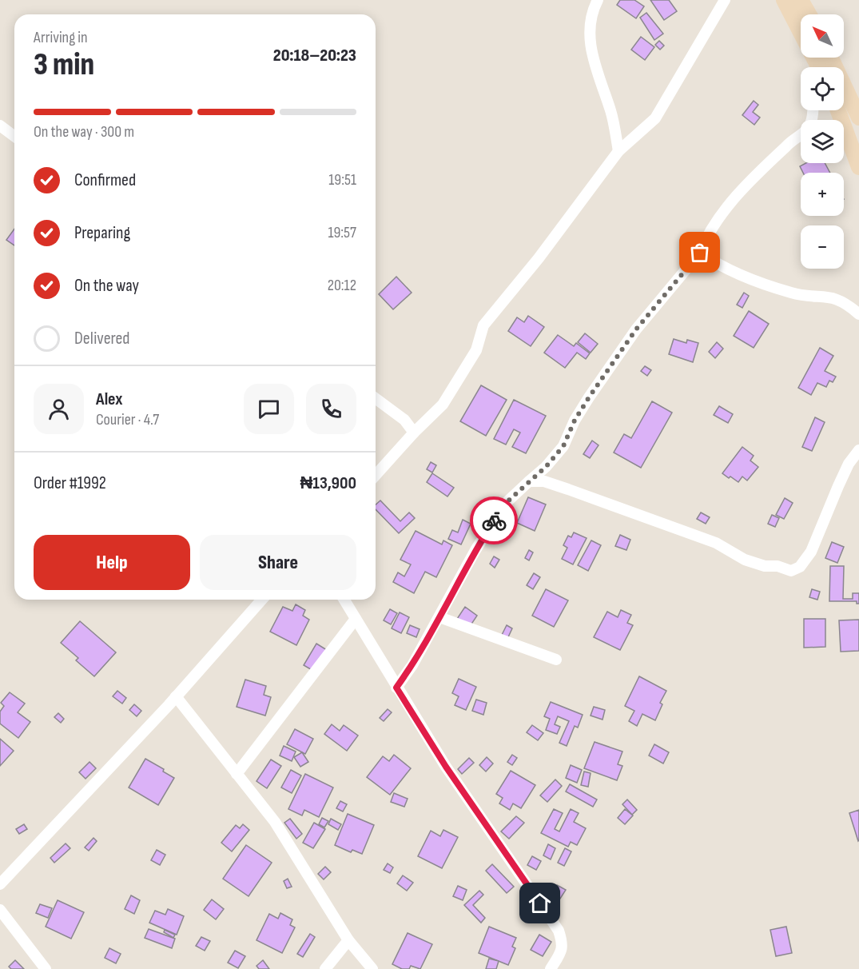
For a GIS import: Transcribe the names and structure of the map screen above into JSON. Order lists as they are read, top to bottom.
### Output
{
  "north": "top left",
  "page": {
    "map_buttons": ["+", "−"],
    "heading": ["3 min", "Arriving in", "20:18–20:23"],
    "panel": [
      "Alex",
      "Courier · 4.7",
      "Order #1992",
      "₦13,900"
    ],
    "bar": "On the way · 300 m",
    "list": [
      ["Confirmed", "19:51"],
      ["Preparing", "19:57"],
      ["On the way", "20:12"],
      "Delivered"
    ],
    "buttons": ["Help", "Share"]
  }
}
